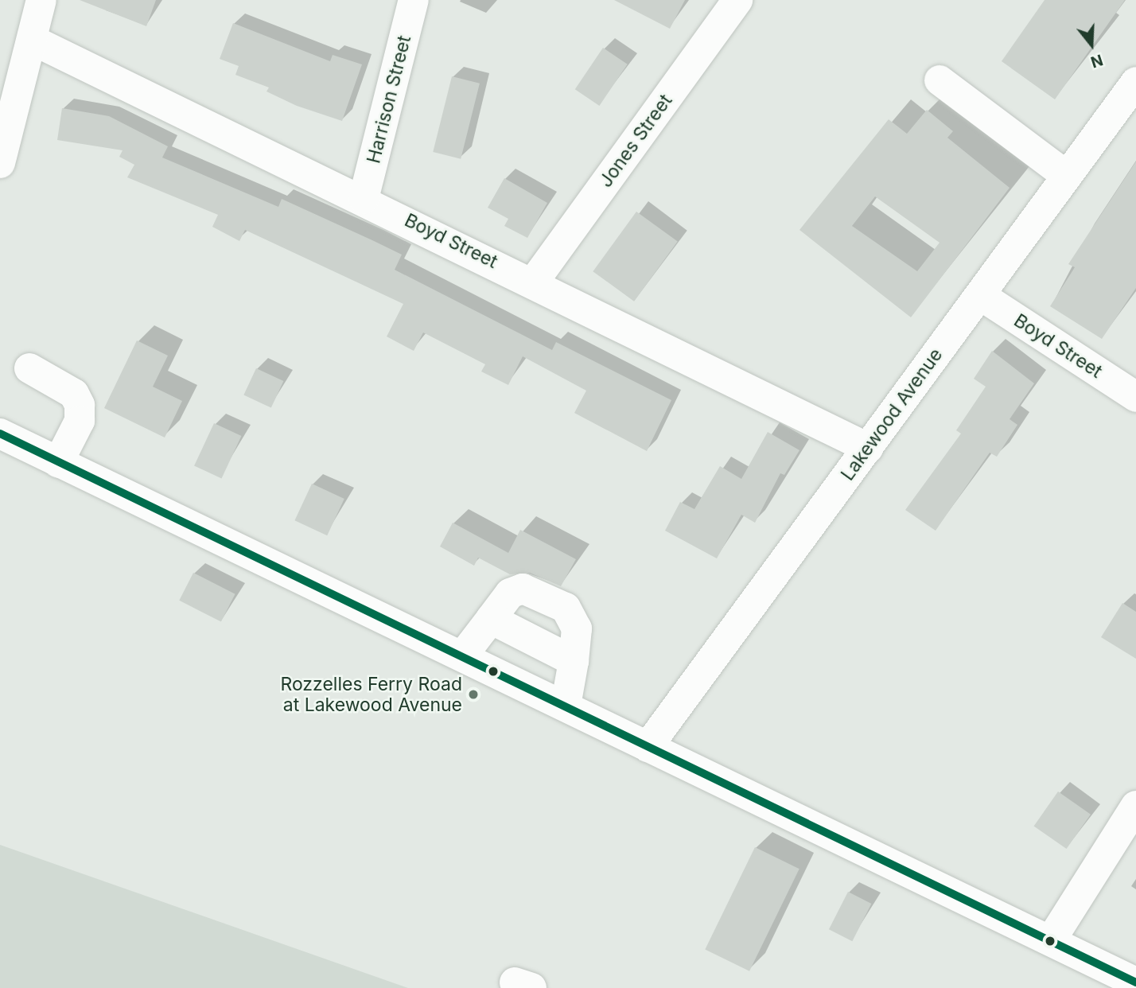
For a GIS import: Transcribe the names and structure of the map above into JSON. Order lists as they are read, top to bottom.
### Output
{
  "streets": {
    "street": [
      "Harrison Street",
      "Jones Street",
      "Boyd Street",
      "Lakewood Avenue"
    ]
  },
  "crossings": [
    ["Harrison Street", "Boyd Street"],
    ["Jones Street", "Boyd Street"],
    ["Boyd Street", "Lakewood Avenue"]
  ],
  "places": ["Rozzelles Ferry Road at Lakewood Avenue"],
  "north": "bottom"
}
